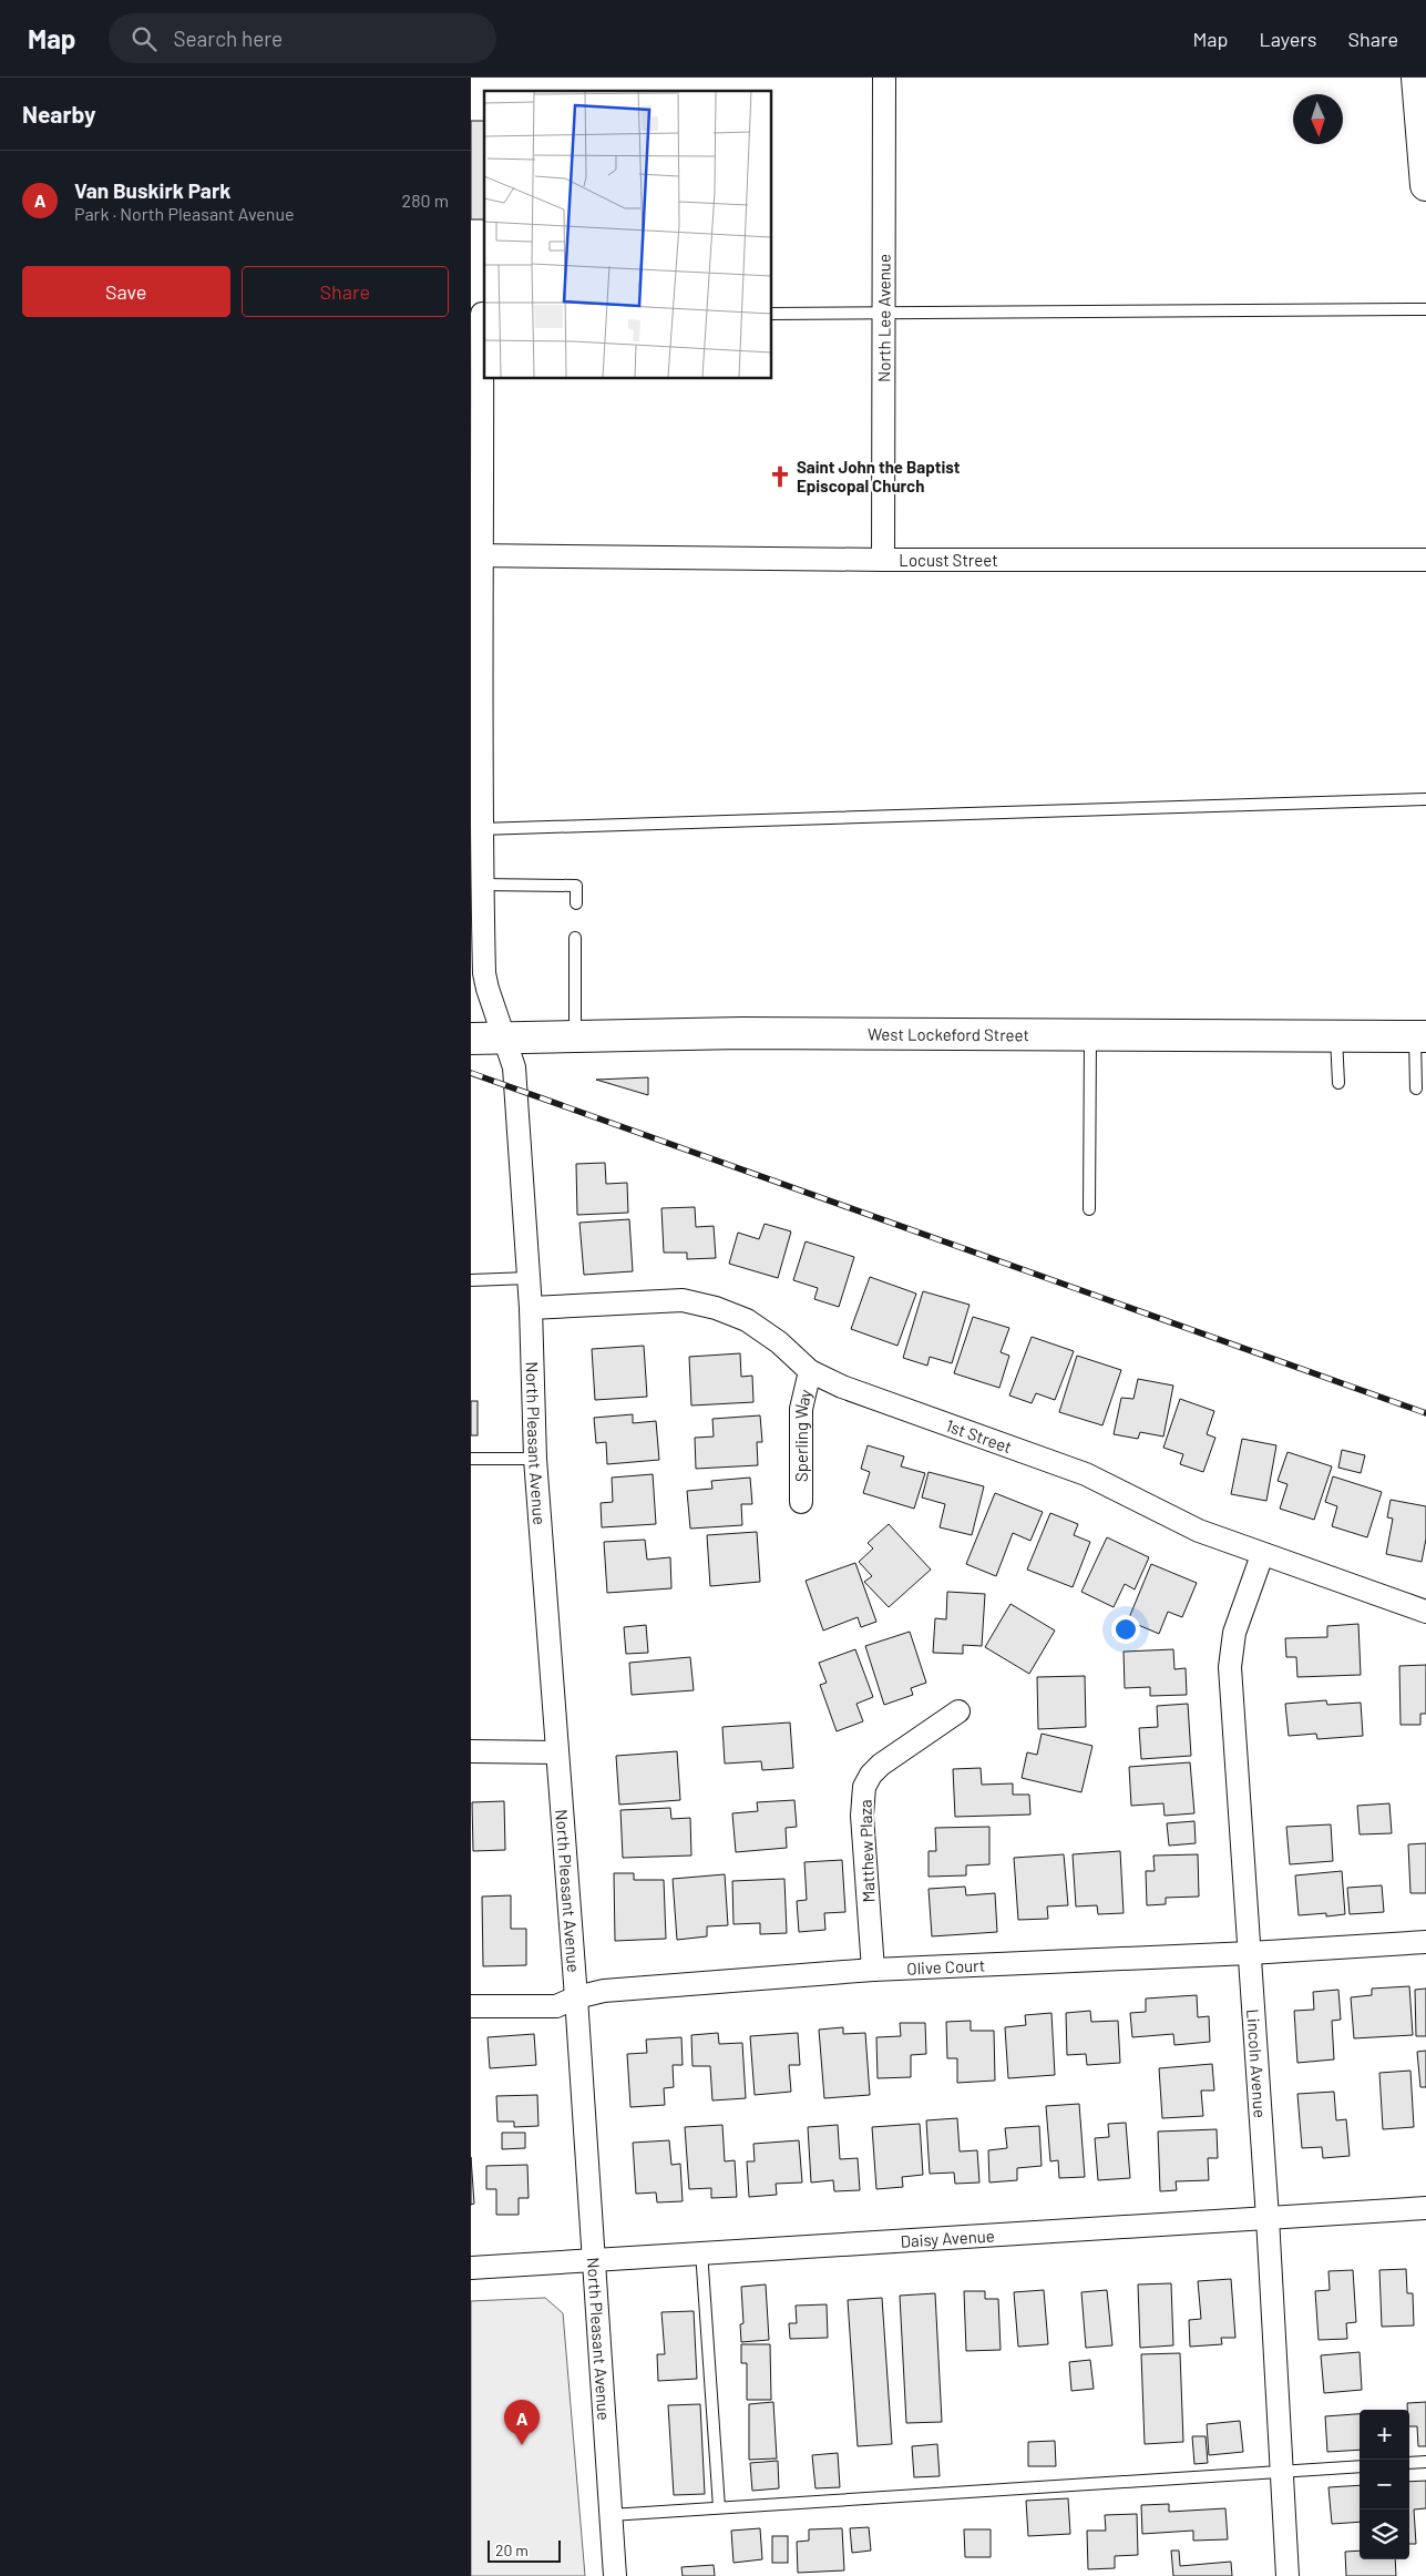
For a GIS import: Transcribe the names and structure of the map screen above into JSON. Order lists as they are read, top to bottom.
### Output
{
  "streets": {
    "street": [
      "North Lee Avenue",
      "Locust Street",
      "West Lockeford Street",
      "1st Street",
      "Sperling Way",
      "North Pleasant Avenue",
      "Matthew Plaza",
      "Olive Court",
      "Lincoln Avenue",
      "Daisy Avenue"
    ]
  },
  "crossings": [
    ["North Lee Avenue", "Locust Street"],
    ["Locust Street", "North Pleasant Avenue"],
    ["West Lockeford Street", "North Pleasant Avenue"],
    ["1st Street", "Sperling Way"],
    ["1st Street", "North Pleasant Avenue"],
    ["1st Street", "Lincoln Avenue"],
    ["North Pleasant Avenue", "Olive Court"],
    ["North Pleasant Avenue", "Daisy Avenue"],
    ["Matthew Plaza", "Olive Court"],
    ["Olive Court", "Lincoln Avenue"],
    ["Lincoln Avenue", "Daisy Avenue"]
  ],
  "places": {
    "church": ["Saint John the Baptist Episcopal Church"]
  },
  "scale_bar": "20 m",
  "north": "bottom",
  "page": {
    "header": "Map",
    "search": "Search here",
    "nav": ["Map", "Layers", "Share"],
    "heading": "Nearby",
    "list": [
      {
        "mark": "A",
        "name": "Van Buskirk Park",
        "note": "Park · North Pleasant Avenue",
        "value": "280 m"
      }
    ],
    "buttons": ["Save", "Share"],
    "pins": "A",
    "map_buttons": ["+", "−"],
    "scale": "20 m"
  }
}
